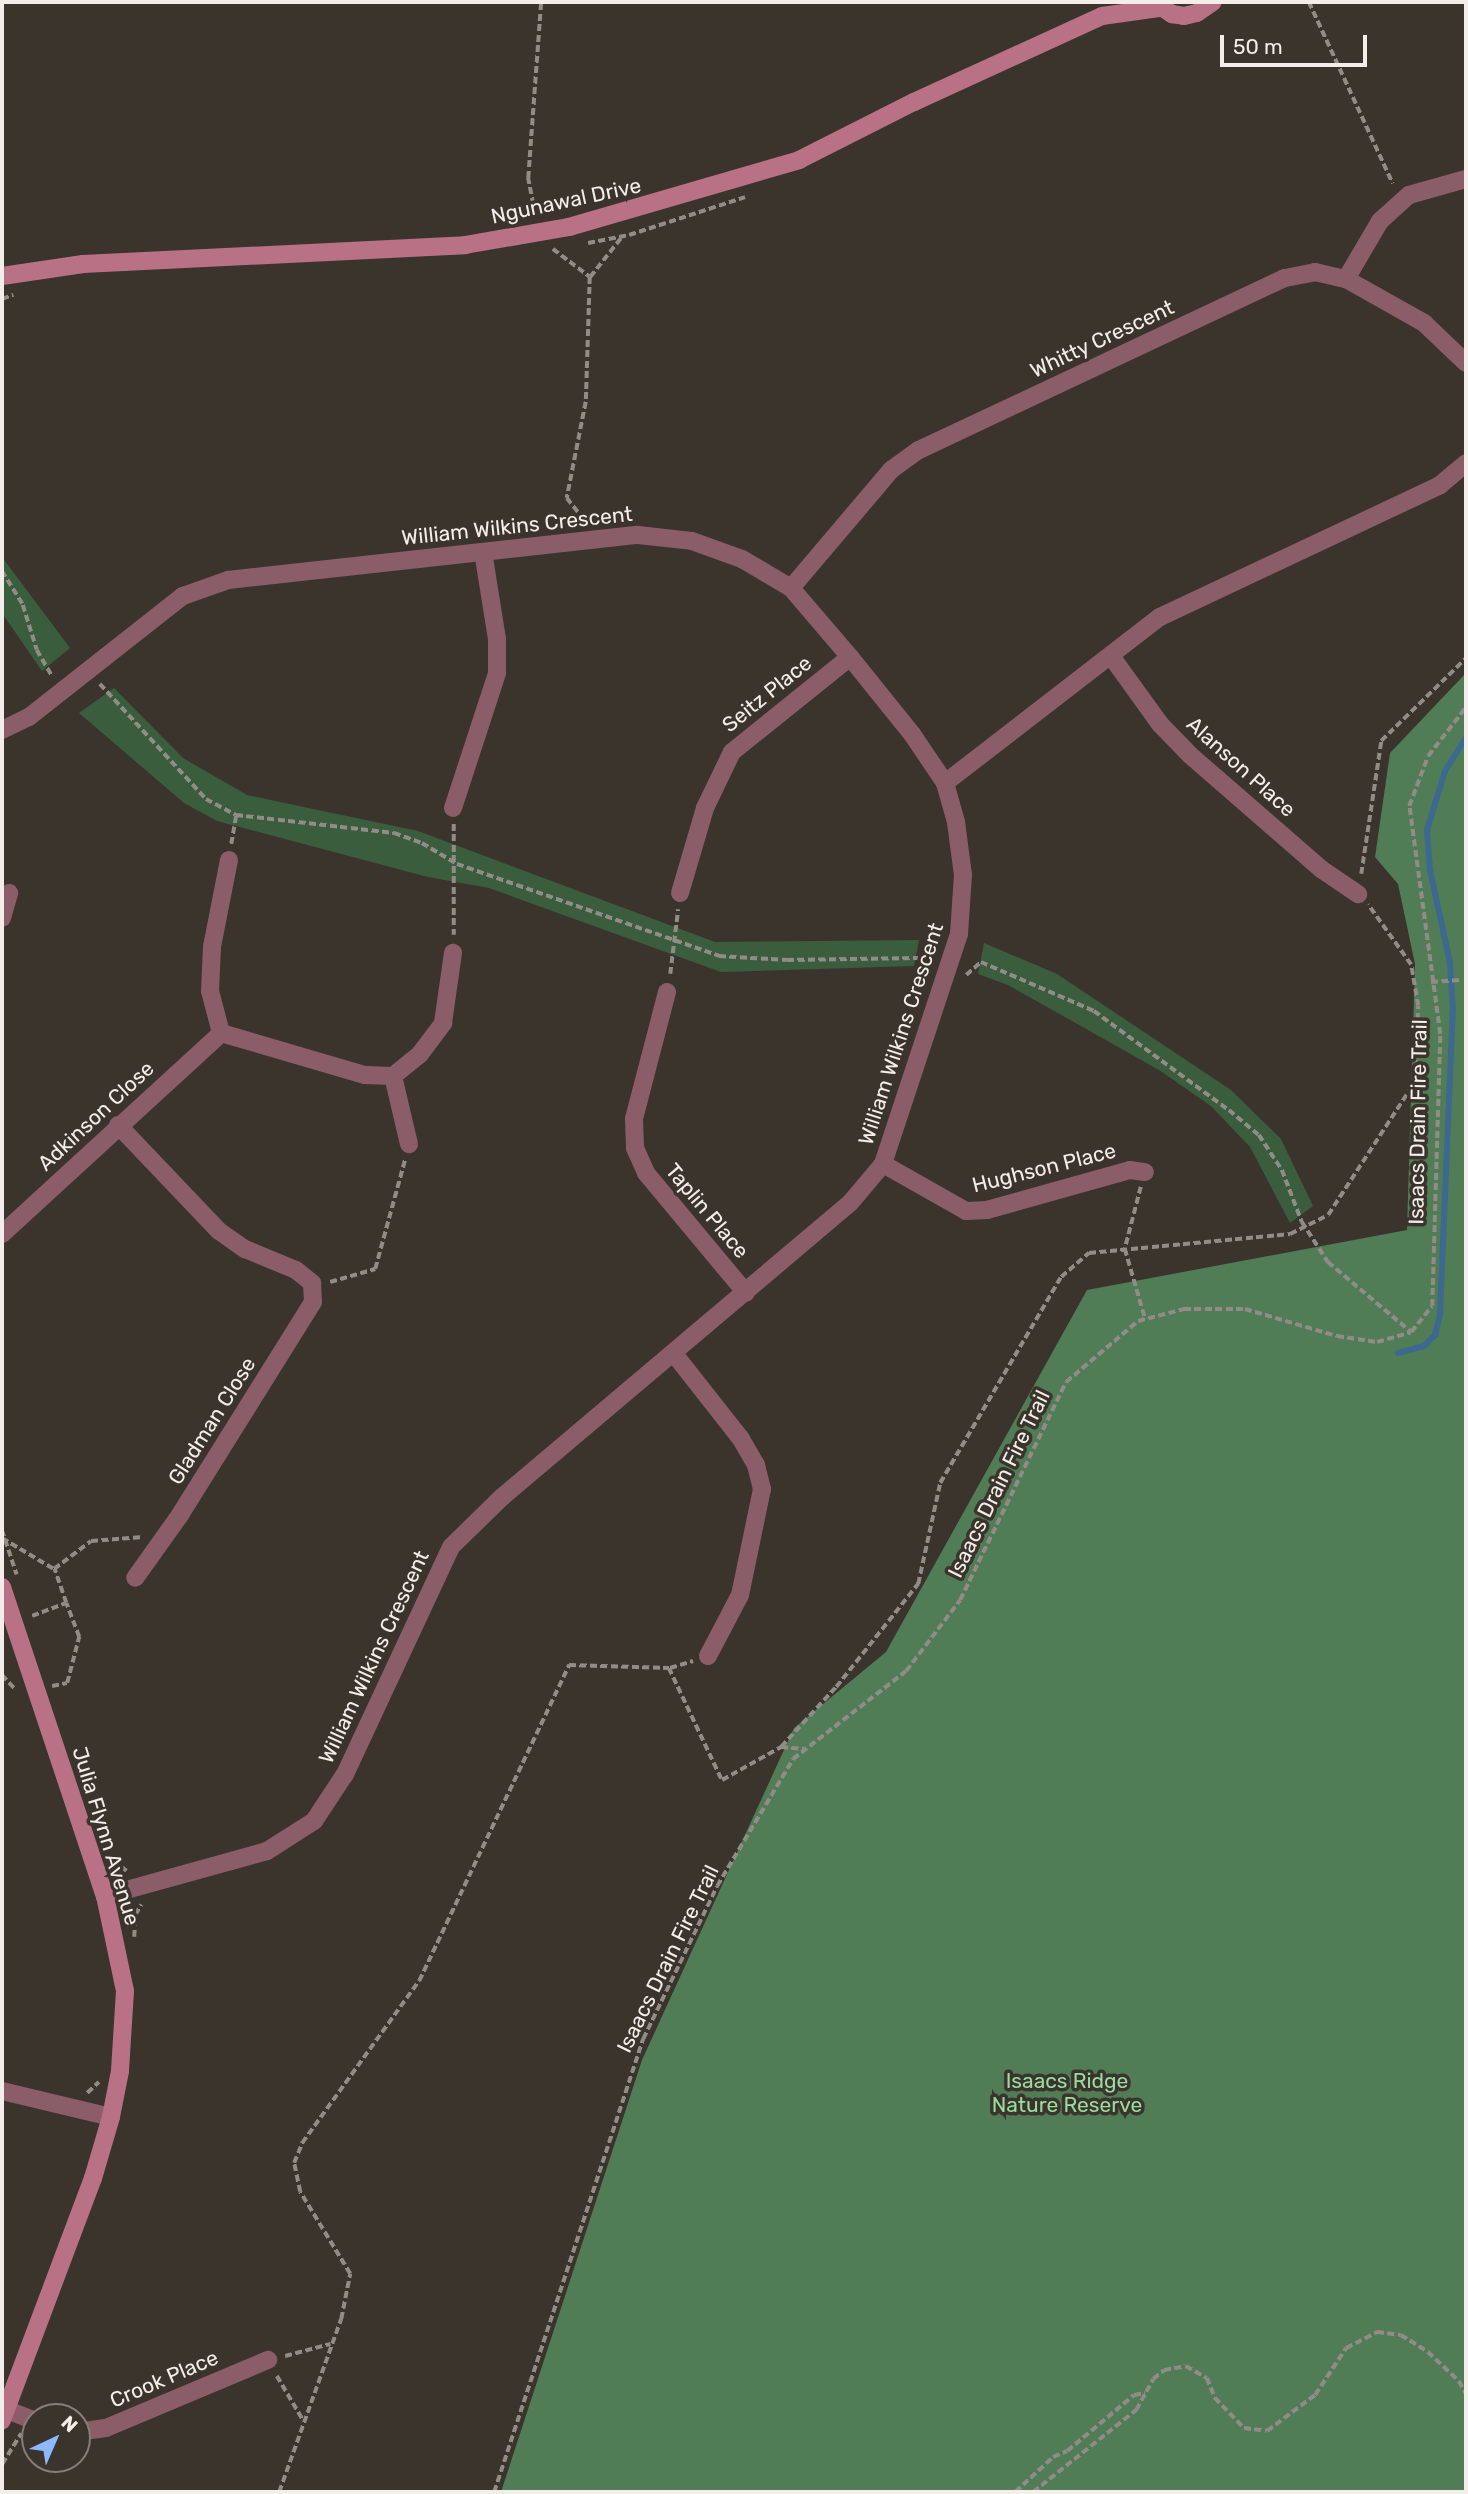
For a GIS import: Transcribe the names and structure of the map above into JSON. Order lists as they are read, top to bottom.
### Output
{
  "streets": {
    "street": [
      "Ngunawal Drive",
      "Whitty Crescent",
      "William Wilkins Crescent",
      "Seitz Place",
      "Alanson Place",
      "Adkinson Close",
      "Hughson Place",
      "Taplin Place",
      "Gladman Close",
      "Julia Flynn Avenue",
      "Crook Place"
    ],
    "path": ["Isaacs Drain Fire Trail"]
  },
  "crossings": [
    ["Whitty Crescent", "William Wilkins Crescent"],
    ["William Wilkins Crescent", "Seitz Place"],
    ["William Wilkins Crescent", "Hughson Place"],
    ["William Wilkins Crescent", "Taplin Place"],
    ["William Wilkins Crescent", "Julia Flynn Avenue"]
  ],
  "parks": ["Isaacs Ridge Nature Reserve"],
  "scale_bar": "50 m",
  "north": "top right"
}
